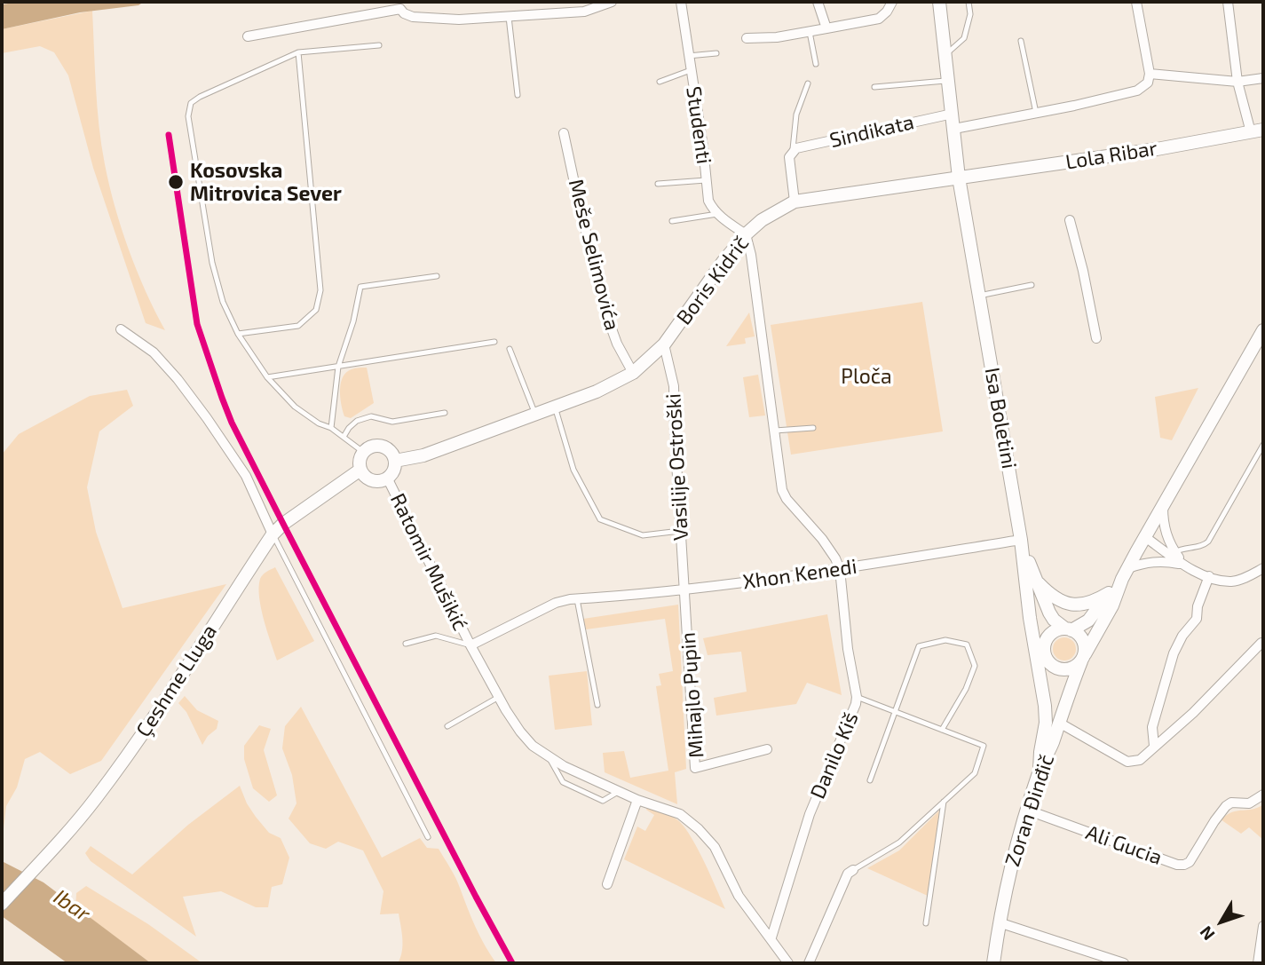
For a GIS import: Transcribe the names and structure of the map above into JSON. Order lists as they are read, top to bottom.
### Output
{
  "streets": {
    "main road": [
      "Lola Ribar",
      "Boris Kidrič",
      "Isa Boletini",
      "Çeshme Lluga",
      "Zoran Đinđič"
    ],
    "street": [
      "Studenti",
      "Sindikata",
      "Meše Selimovića",
      "Vasilije Ostroški",
      "Ratomir Mušikić",
      "Xhon Kenedi",
      "Mihajlo Pupin",
      "Danilo Kiš",
      "Ali Gucia"
    ]
  },
  "crossings": [
    ["Sindikata", "Isa Boletini"],
    ["Lola Ribar", "Boris Kidrič"],
    ["Lola Ribar", "Isa Boletini"],
    ["Meše Selimovića", "Boris Kidrič"],
    ["Boris Kidrič", "Isa Boletini"],
    ["Boris Kidrič", "Vasilije Ostroški"],
    ["Boris Kidrič", "Ratomir Mušikić"],
    ["Boris Kidrič", "Çeshme Lluga"],
    ["Isa Boletini", "Xhon Kenedi"],
    ["Isa Boletini", "Zoran Đinđič"],
    ["Vasilije Ostroški", "Xhon Kenedi"],
    ["Vasilije Ostroški", "Mihajlo Pupin"],
    ["Ratomir Mušikić", "Xhon Kenedi"],
    ["Ratomir Mušikić", "Çeshme Lluga"],
    ["Ratomir Mušikić", "Danilo Kiš"],
    ["Xhon Kenedi", "Mihajlo Pupin"],
    ["Xhon Kenedi", "Danilo Kiš"],
    ["Zoran Đinđič", "Ali Gucia"]
  ],
  "water": ["Ibar"],
  "parks": ["Ploča"],
  "places": ["Kosovska Mitrovica Sever"],
  "north": "bottom left"
}
